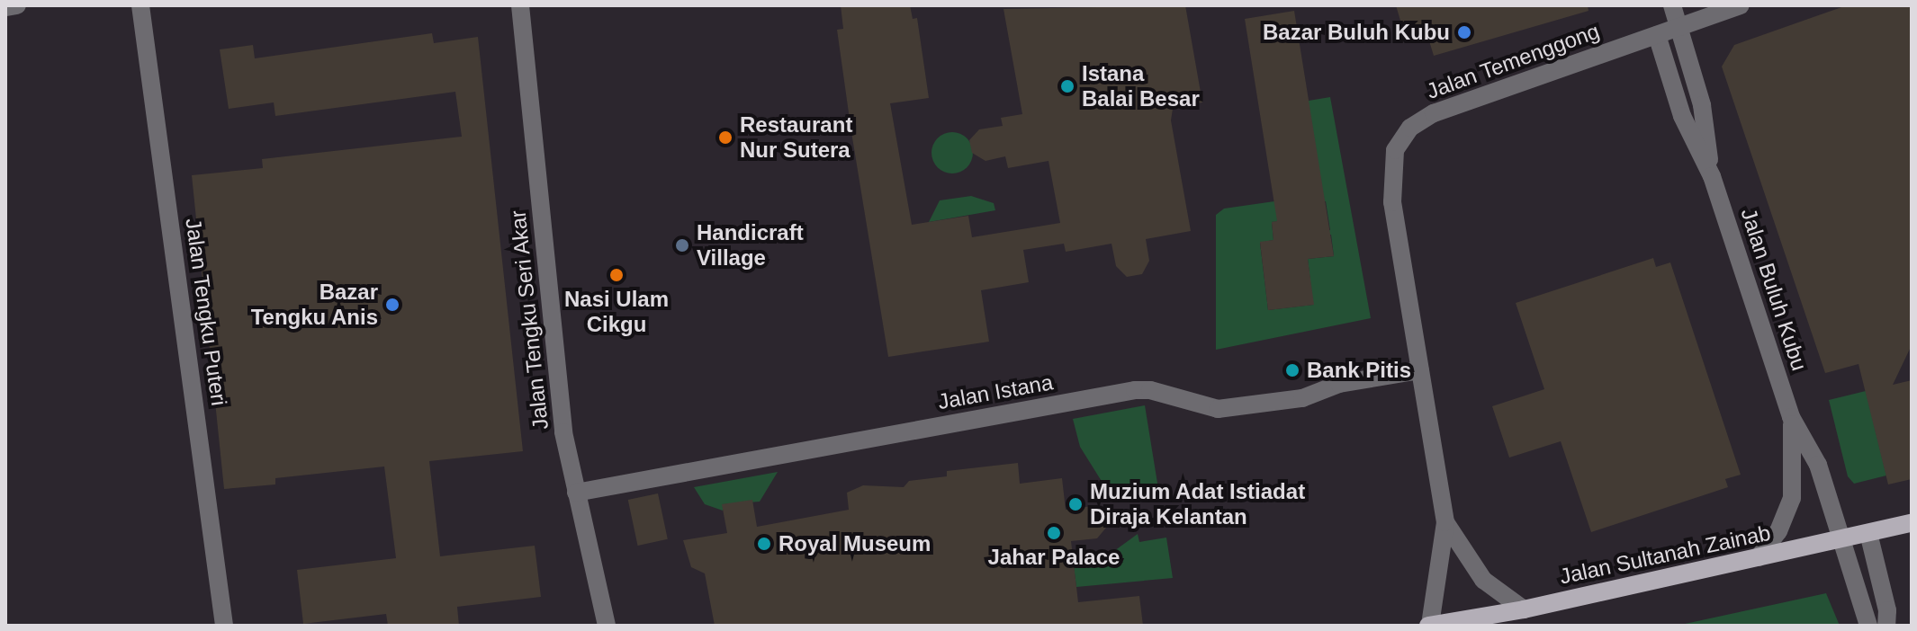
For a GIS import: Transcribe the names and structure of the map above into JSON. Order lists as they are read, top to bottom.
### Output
{
  "streets": {
    "main road": ["Jalan Sultanah Zainab"],
    "street": [
      "Jalan Temenggong",
      "Jalan Buluh Kubu",
      "Jalan Tengku Puteri",
      "Jalan Tengku Seri Akar",
      "Jalan Istana"
    ]
  },
  "crossings": [
    ["Jalan Temenggong", "Jalan Buluh Kubu"],
    ["Jalan Temenggong", "Jalan Istana"],
    ["Jalan Buluh Kubu", "Jalan Sultanah Zainab"],
    ["Jalan Tengku Seri Akar", "Jalan Istana"]
  ],
  "places": [
    "Bazar Buluh Kubu",
    "Istana Balai Besar",
    "Restaurant Nur Sutera",
    "Handicraft Village",
    "Nasi Ulam Cikgu",
    "Bazar Tengku Anis",
    "Bank Pitis",
    "Muzium Adat Istiadat Diraja Kelantan",
    "Jahar Palace",
    "Royal Museum"
  ]
}
